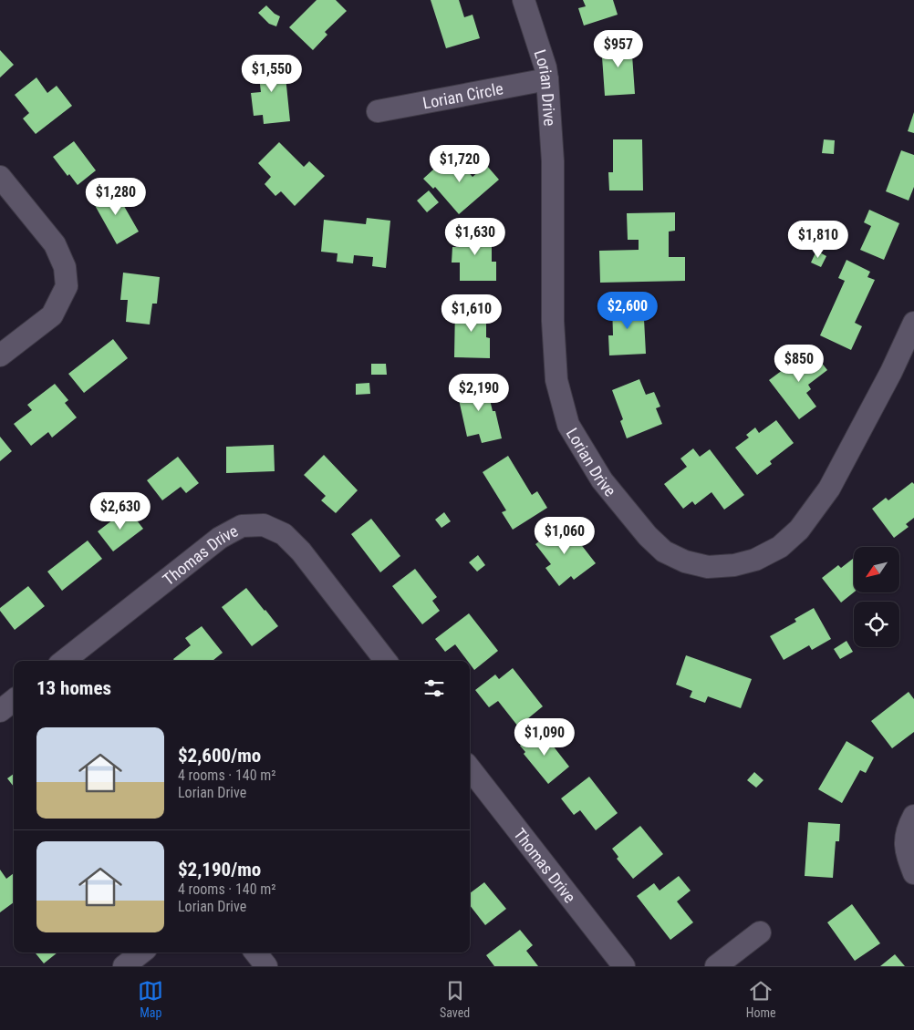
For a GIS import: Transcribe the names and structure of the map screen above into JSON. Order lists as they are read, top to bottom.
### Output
{
  "streets": {
    "street": ["Lorian Drive", "Lorian Circle", "Thomas Drive"]
  },
  "crossings": [
    ["Lorian Drive", "Lorian Circle"]
  ],
  "north": "bottom left",
  "page": {
    "price": [
      "$957",
      "$1,550",
      "$1,720",
      "$1,280",
      "$1,630",
      "$1,810",
      "$2,600",
      "$1,610",
      "$850",
      "$2,190",
      "$2,630",
      "$1,060",
      "$1,090"
    ],
    "heading": "13 homes",
    "list": [
      {
        "name": "$2,600/mo",
        "note": "4 rooms · 140 m² · Lorian Drive"
      },
      {
        "name": "$2,190/mo",
        "note": "4 rooms · 140 m² · Lorian Drive"
      }
    ],
    "tabs": ["Map", "Saved", "Home"]
  }
}
